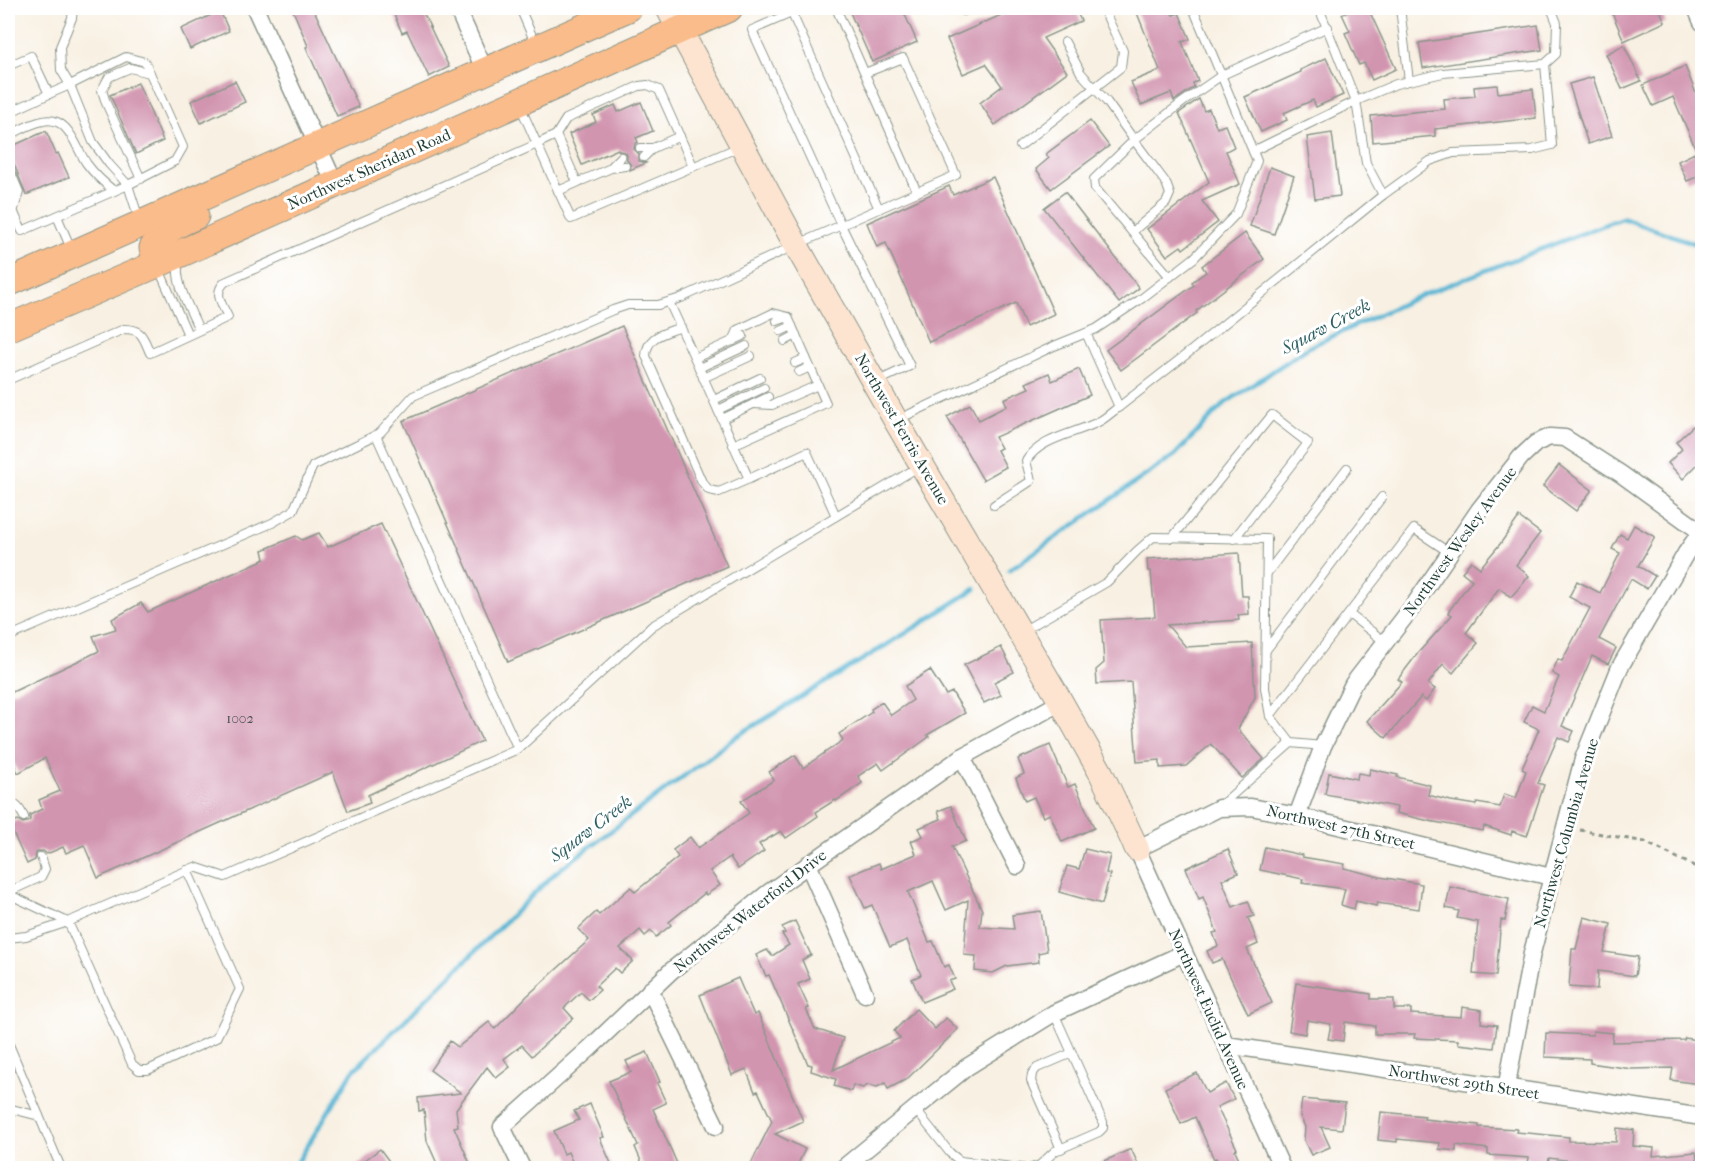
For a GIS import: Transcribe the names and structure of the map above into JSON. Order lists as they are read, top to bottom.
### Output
{
  "streets": {
    "main road": ["Northwest Sheridan Road"],
    "street": [
      "Northwest Ferris Avenue",
      "Northwest Wesley Avenue",
      "Northwest 27th Street",
      "Northwest Columbia Avenue",
      "Northwest Waterford Drive",
      "Northwest Euclid Avenue",
      "Northwest 29th Street"
    ]
  },
  "crossings": [
    ["Northwest Sheridan Road", "Northwest Ferris Avenue"],
    ["Northwest Ferris Avenue", "Northwest 27th Street"],
    ["Northwest Ferris Avenue", "Northwest Waterford Drive"],
    ["Northwest Ferris Avenue", "Northwest Euclid Avenue"],
    ["Northwest Wesley Avenue", "Northwest 27th Street"],
    ["Northwest Wesley Avenue", "Northwest Columbia Avenue"],
    ["Northwest 27th Street", "Northwest Columbia Avenue"],
    ["Northwest 27th Street", "Northwest Euclid Avenue"],
    ["Northwest Columbia Avenue", "Northwest 29th Street"],
    ["Northwest Euclid Avenue", "Northwest 29th Street"]
  ],
  "water": ["Squaw Creek"],
  "house_numbers": ["1002"]
}
